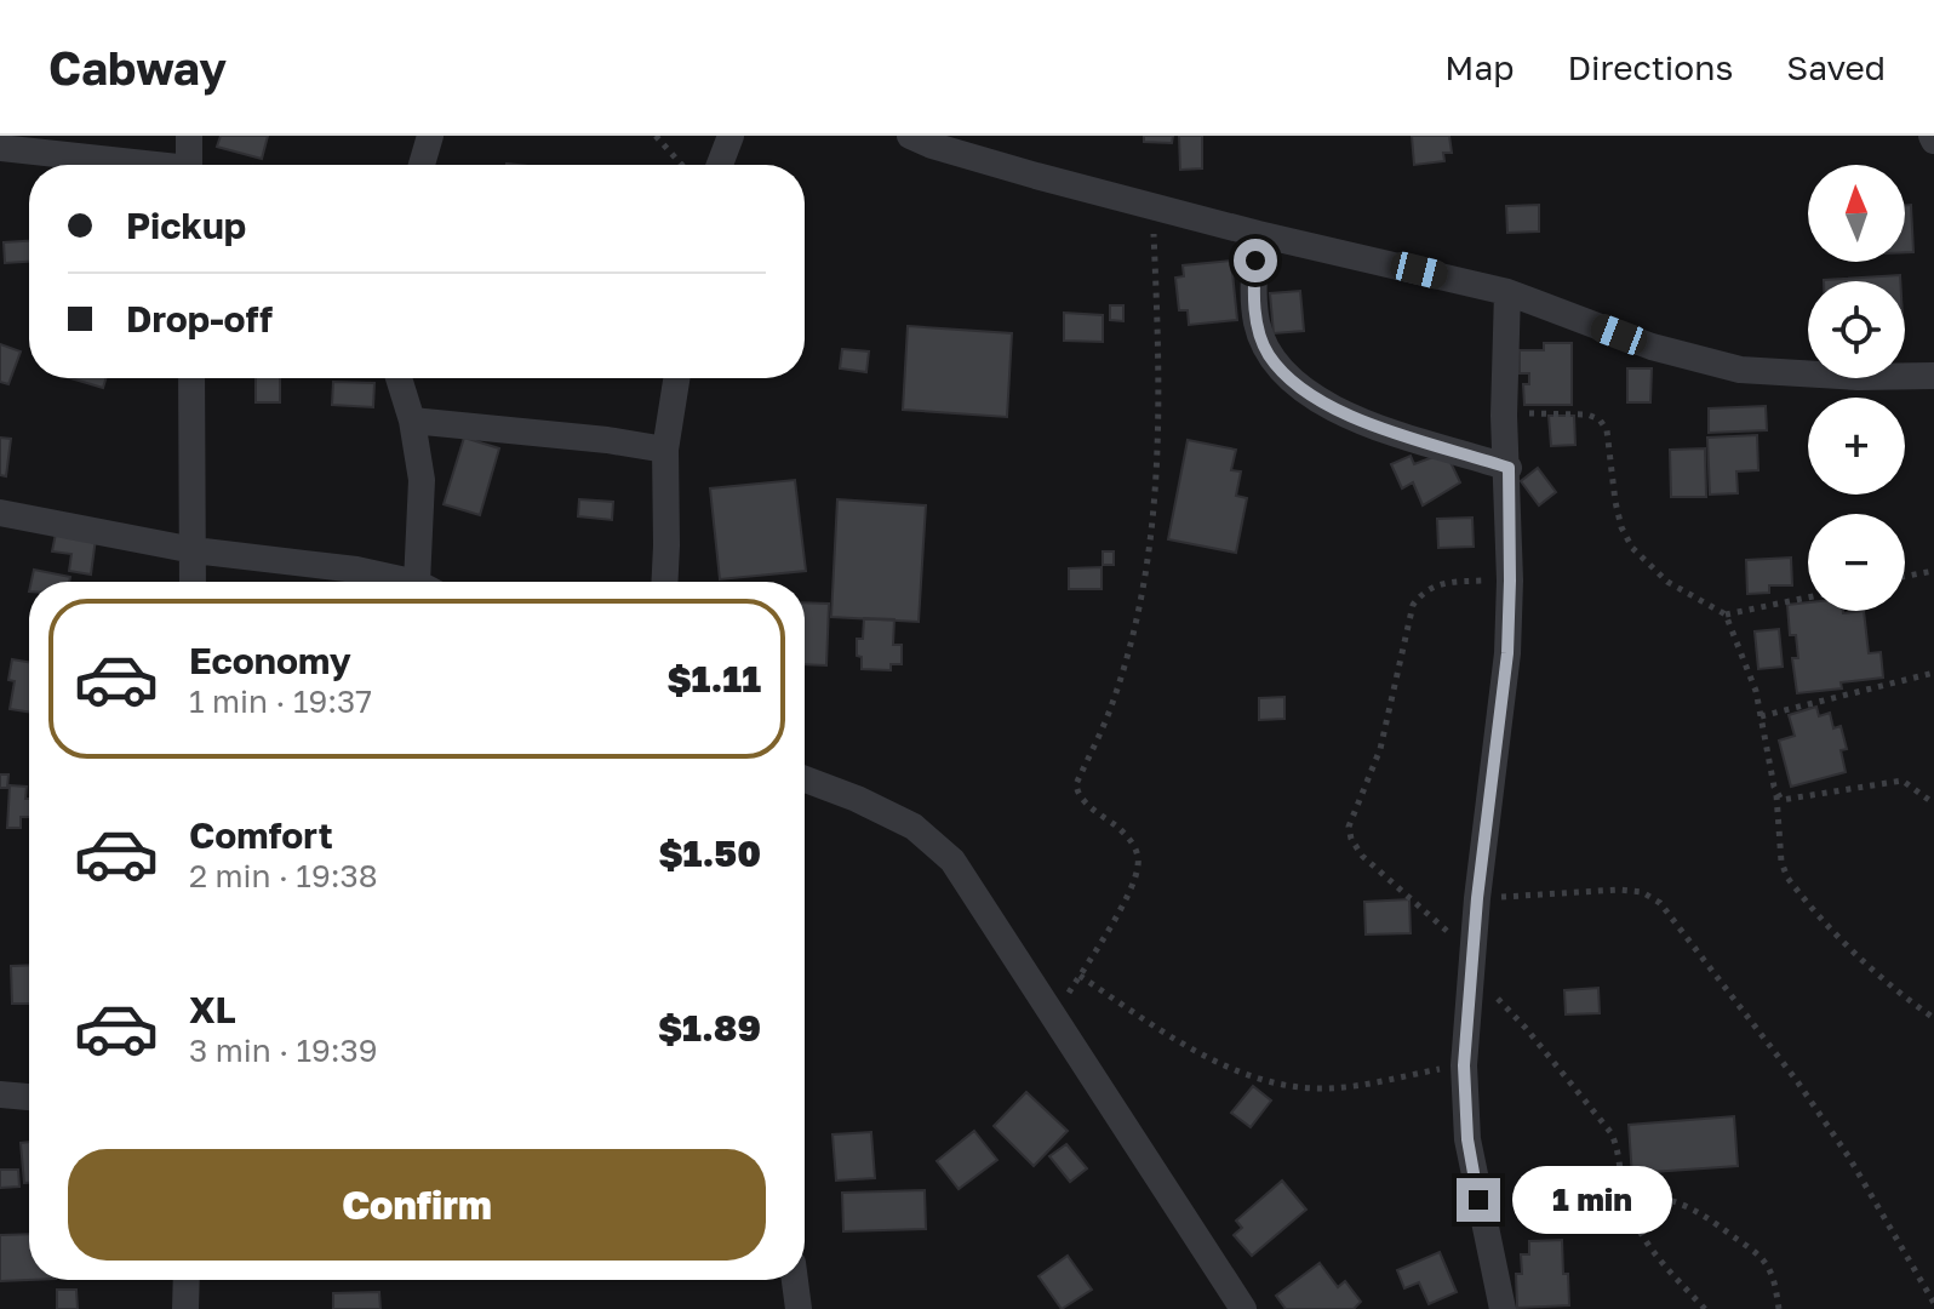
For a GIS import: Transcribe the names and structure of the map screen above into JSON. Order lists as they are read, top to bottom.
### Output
{
  "north": "top",
  "page": {
    "header": "Cabway",
    "nav": ["Map", "Directions", "Saved"],
    "map_buttons": ["+", "−"],
    "banner": ["Pickup", "Drop-off"],
    "list": [
      {
        "name": "Economy",
        "note": "1 min · 19:37",
        "value": "$1.11"
      },
      {
        "name": "Comfort",
        "note": "2 min · 19:38",
        "value": "$1.50"
      },
      {
        "name": "XL",
        "note": "3 min · 19:39",
        "value": "$1.89"
      }
    ],
    "buttons": "Confirm",
    "bubble": "1 min"
  }
}
